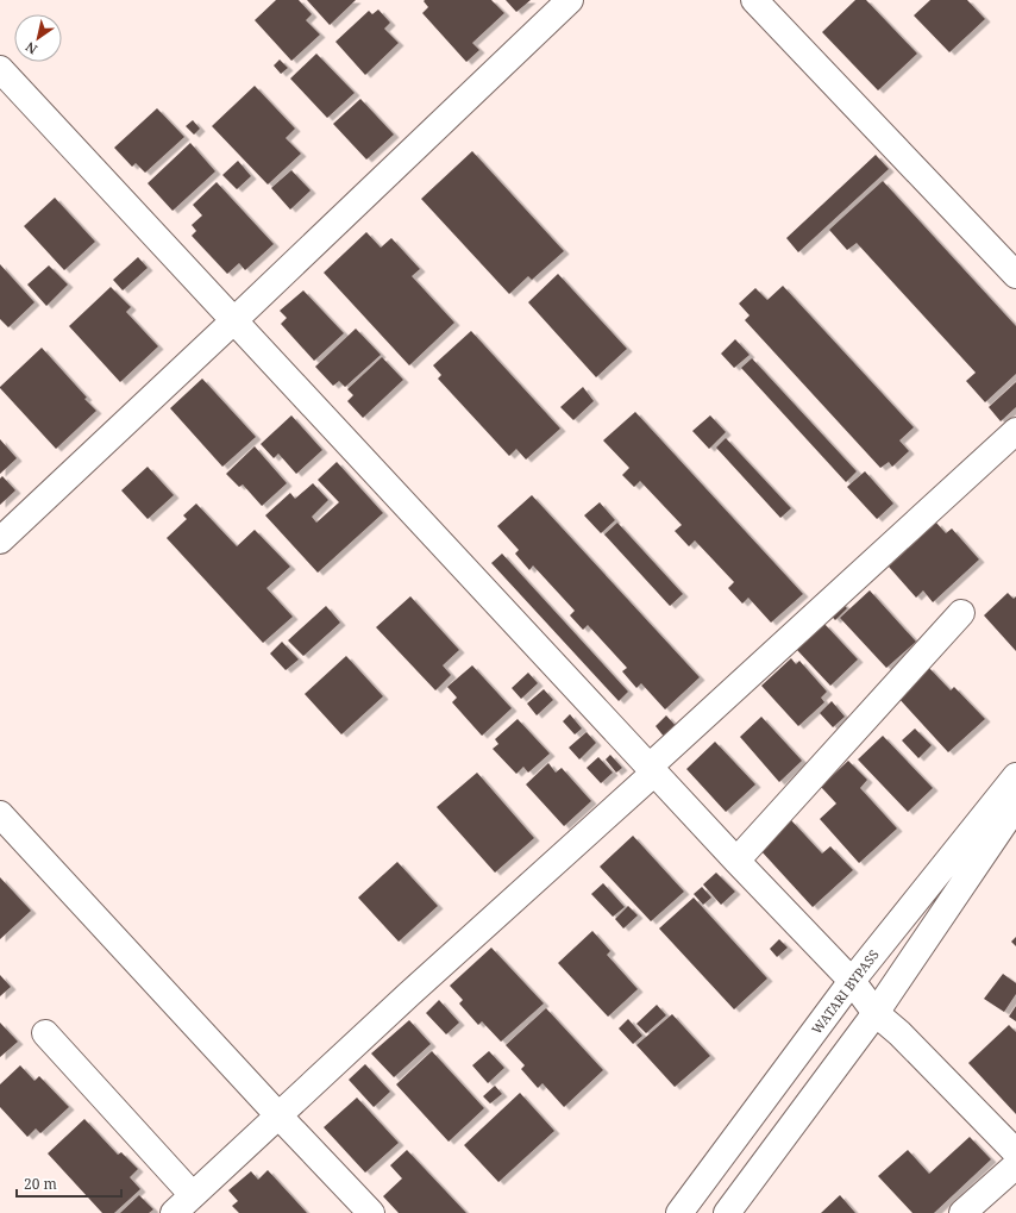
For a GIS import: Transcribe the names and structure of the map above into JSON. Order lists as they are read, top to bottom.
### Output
{
  "streets": {
    "main road": ["WATARI BYPASS"]
  },
  "scale_bar": "20 m",
  "north": "bottom left"
}
